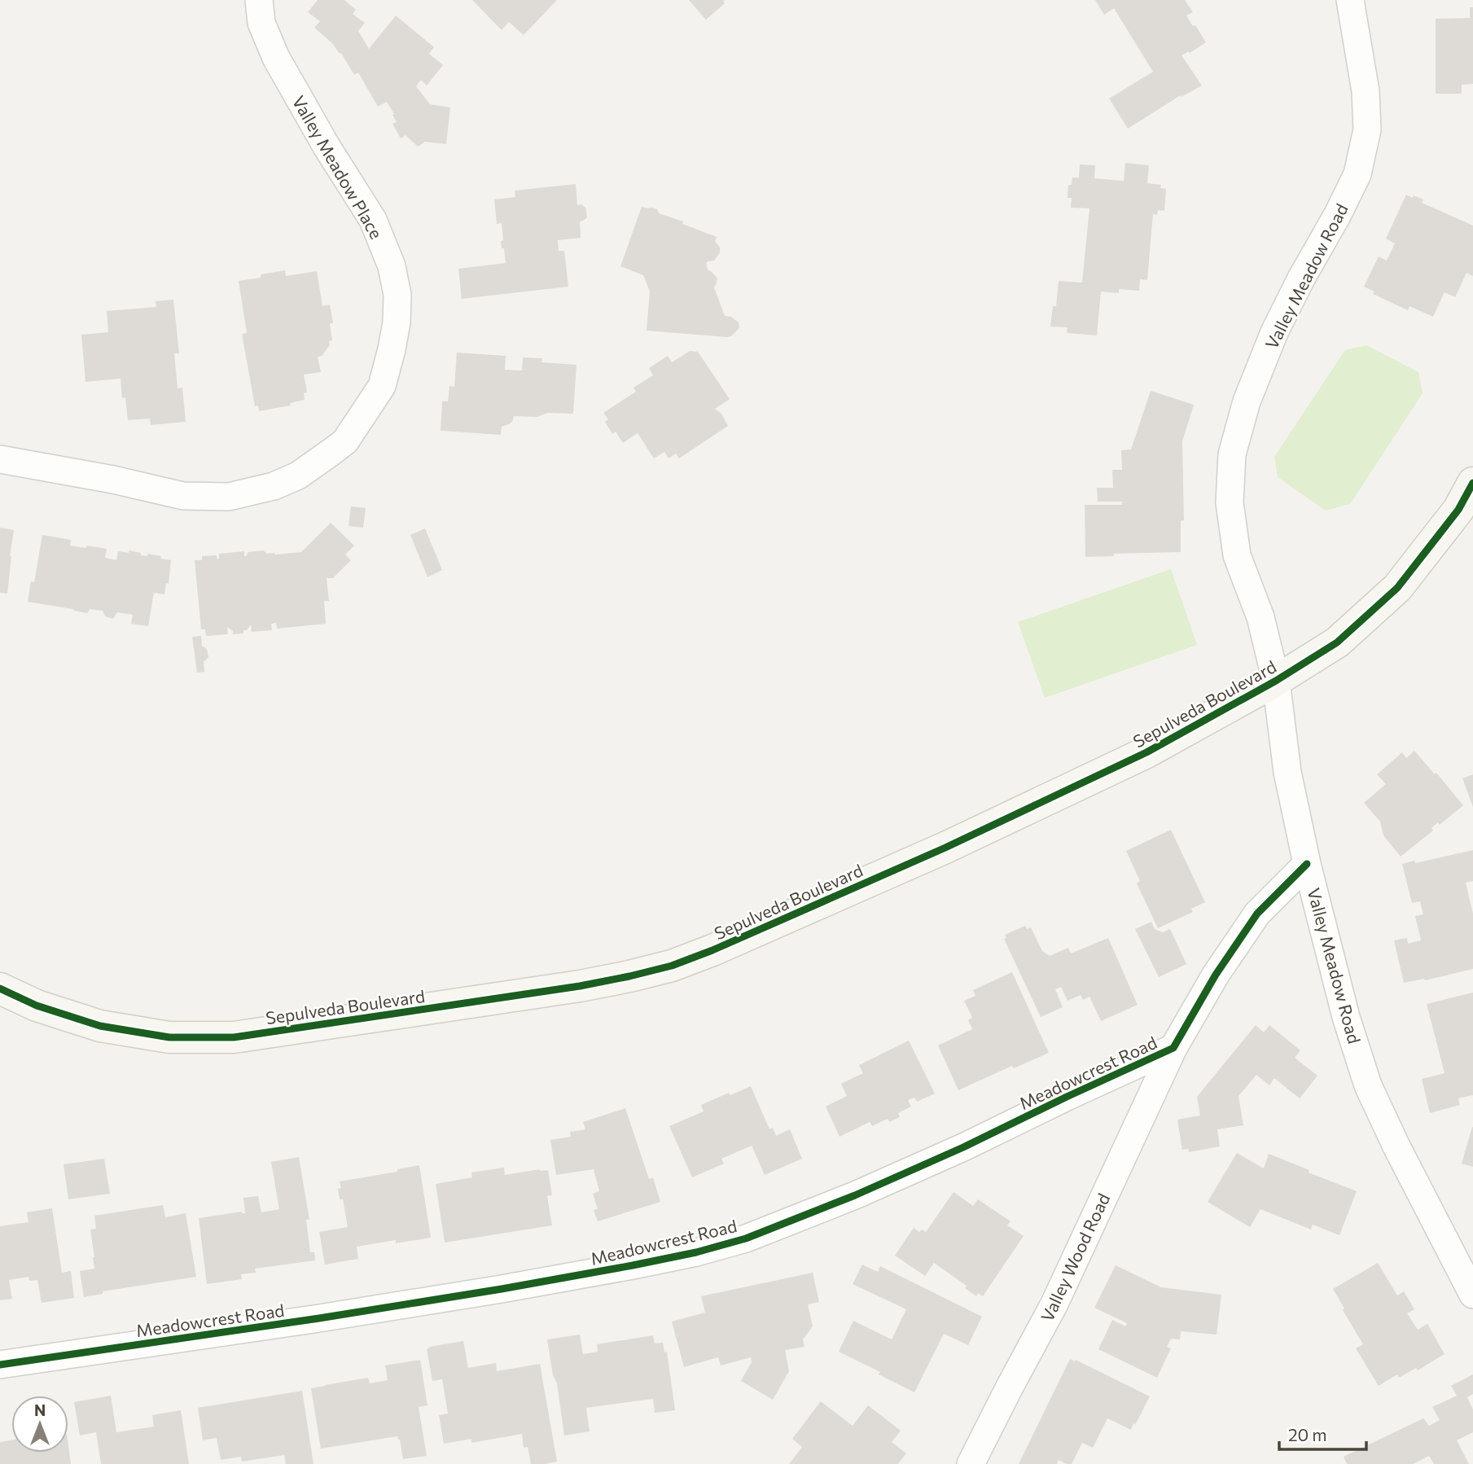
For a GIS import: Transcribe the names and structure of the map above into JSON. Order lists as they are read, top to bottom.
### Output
{
  "streets": {
    "main road": ["Sepulveda Boulevard"],
    "street": [
      "Valley Meadow Place",
      "Valley Meadow Road",
      "Meadowcrest Road",
      "Valley Wood Road"
    ]
  },
  "crossings": [
    ["Valley Meadow Road", "Sepulveda Boulevard"],
    ["Valley Meadow Road", "Meadowcrest Road"],
    ["Meadowcrest Road", "Valley Wood Road"]
  ],
  "scale_bar": "20 m",
  "north": "top"
}
